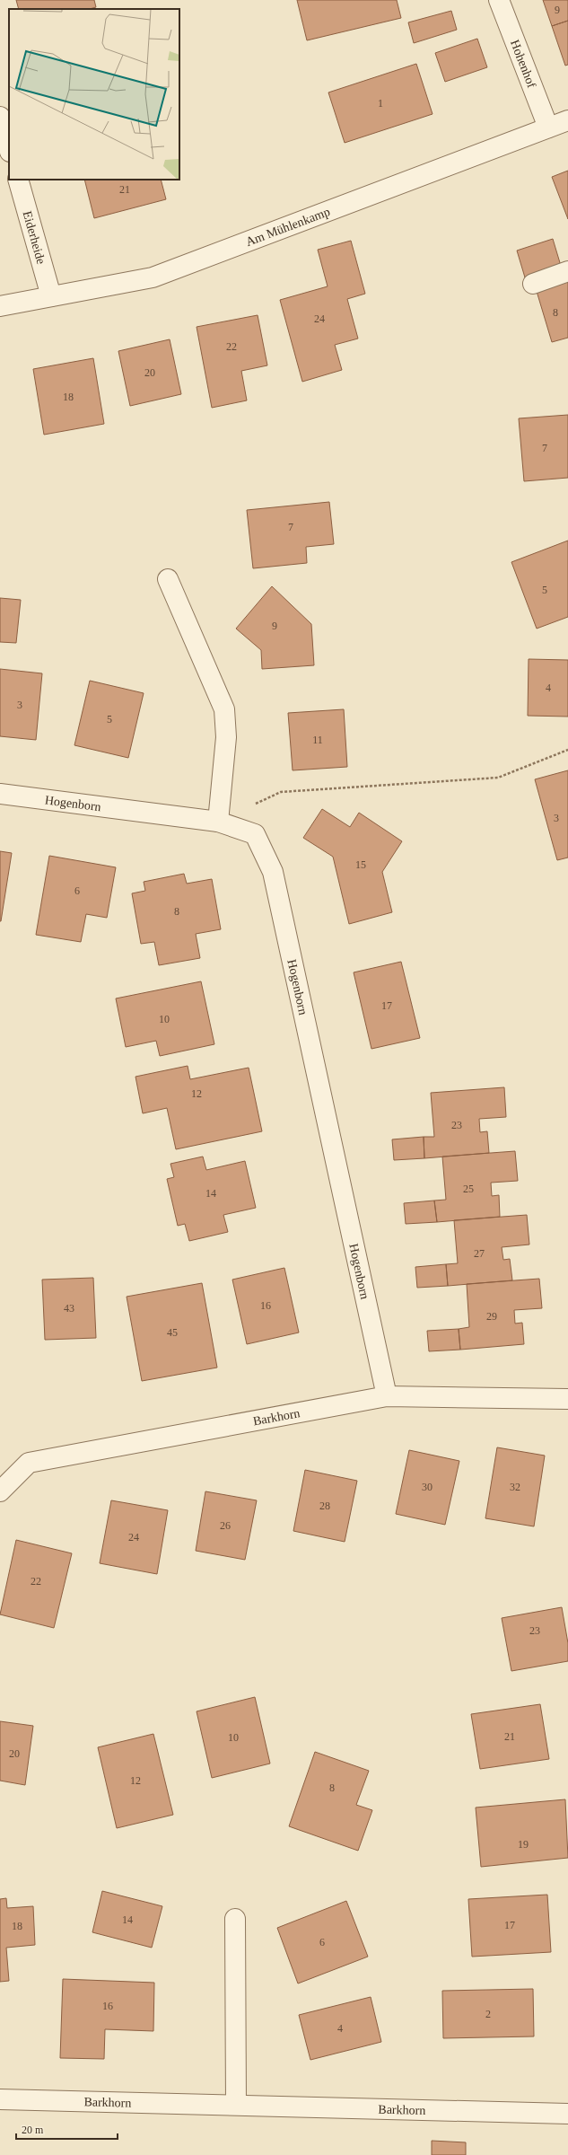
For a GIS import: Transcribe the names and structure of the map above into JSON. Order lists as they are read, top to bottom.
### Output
{
  "streets": {
    "street": [
      "Hohenhof",
      "Am Mühlenkamp",
      "Eiderheide",
      "Hogenborn",
      "Barkhorn"
    ]
  },
  "crossings": [
    ["Hohenhof", "Am Mühlenkamp"],
    ["Am Mühlenkamp", "Eiderheide"],
    ["Hogenborn", "Barkhorn"]
  ],
  "house_numbers": [
    "9",
    "1",
    "21",
    "8",
    "24",
    "22",
    "20",
    "18",
    "7",
    "7",
    "5",
    "9",
    "4",
    "3",
    "5",
    "11",
    "3",
    "15",
    "6",
    "8",
    "17",
    "10",
    "12",
    "23",
    "25",
    "14",
    "27",
    "16",
    "43",
    "29",
    "45",
    "30",
    "32",
    "28",
    "26",
    "24",
    "22",
    "23",
    "21",
    "10",
    "20",
    "12",
    "8",
    "19",
    "14",
    "17",
    "18",
    "6",
    "16",
    "2",
    "4"
  ],
  "scale_bar": "20 m"
}
